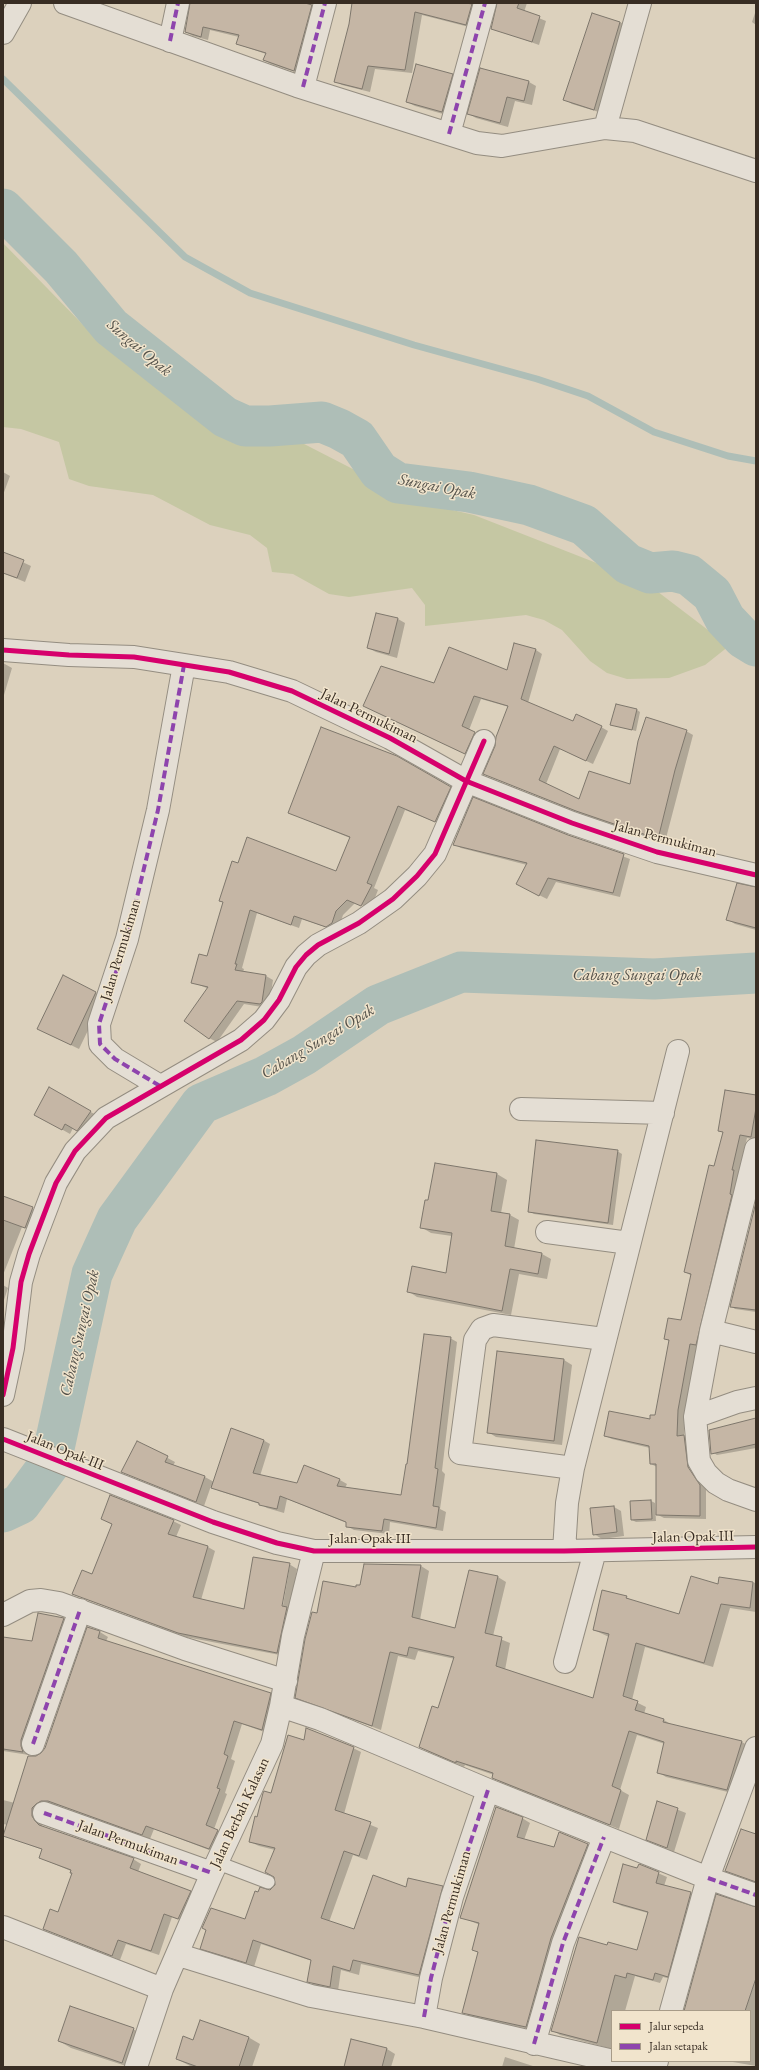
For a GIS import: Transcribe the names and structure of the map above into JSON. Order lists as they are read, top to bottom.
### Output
{
  "streets": {
    "street": ["Jalan Permukiman", "Jalan Opak III", "Jalan Berbah Kalasan"]
  },
  "crossings": [
    ["Jalan Permukiman", "Jalan Berbah Kalasan"],
    ["Jalan Opak III", "Jalan Berbah Kalasan"]
  ],
  "water": ["Sungai Opak", "Cabang Sungai Opak"],
  "legend": ["Jalur sepeda", "Jalan setapak"]
}
